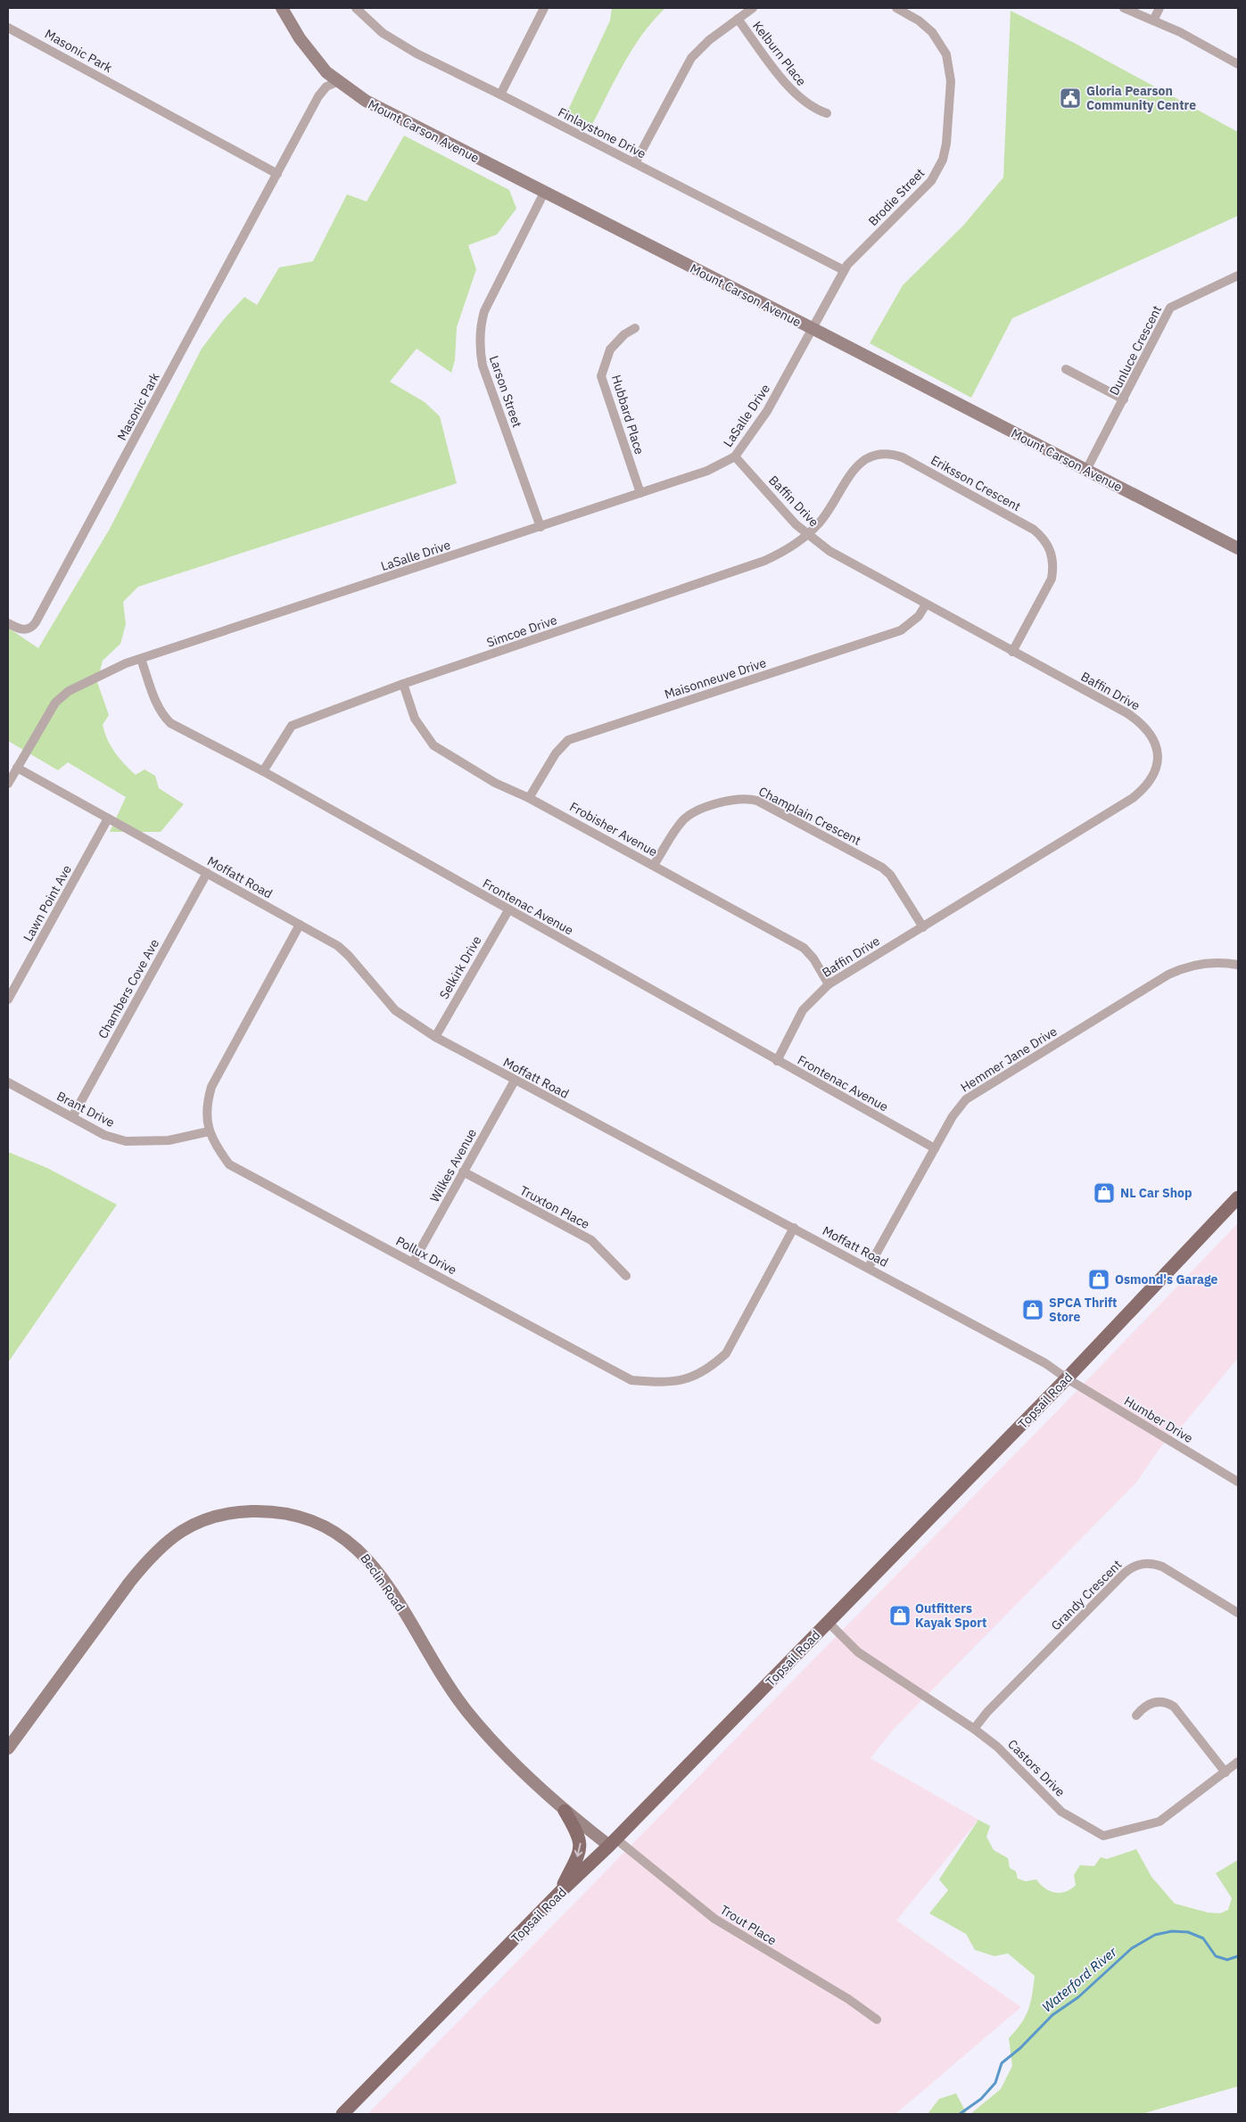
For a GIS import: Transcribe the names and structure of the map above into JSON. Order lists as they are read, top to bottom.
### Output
{
  "streets": {
    "main road": ["Mount Carson Avenue", "Topsail Road", "Beclin Road"],
    "street": [
      "Masonic Park",
      "Kelburn Place",
      "Finlaystone Drive",
      "Brodie Street",
      "Dunluce Crescent",
      "Larson Street",
      "Hubbard Place",
      "LaSalle Drive",
      "Eriksson Crescent",
      "Baffin Drive",
      "Simcoe Drive",
      "Maisonneuve Drive",
      "Champlain Crescent",
      "Frobisher Avenue",
      "Moffatt Road",
      "Lawn Point Ave",
      "Frontenac Avenue",
      "Selkirk Drive",
      "Chambers Cove Ave",
      "Hemmer Jane Drive",
      "Brant Drive",
      "Wilkes Avenue",
      "Truxton Place",
      "Pollux Drive",
      "Humber Drive",
      "Grandy Crescent",
      "Castors Drive",
      "Trout Place"
    ]
  },
  "crossings": [
    ["Masonic Park", "Mount Carson Avenue"],
    ["Mount Carson Avenue", "Brodie Street"],
    ["Mount Carson Avenue", "Dunluce Crescent"],
    ["Mount Carson Avenue", "Larson Street"],
    ["Mount Carson Avenue", "LaSalle Drive"],
    ["Finlaystone Drive", "Brodie Street"],
    ["Brodie Street", "LaSalle Drive"],
    ["Larson Street", "LaSalle Drive"],
    ["Hubbard Place", "LaSalle Drive"],
    ["LaSalle Drive", "Baffin Drive"],
    ["LaSalle Drive", "Moffatt Road"],
    ["LaSalle Drive", "Frontenac Avenue"],
    ["Eriksson Crescent", "Baffin Drive"],
    ["Eriksson Crescent", "Simcoe Drive"],
    ["Baffin Drive", "Simcoe Drive"],
    ["Baffin Drive", "Maisonneuve Drive"],
    ["Baffin Drive", "Champlain Crescent"],
    ["Baffin Drive", "Frobisher Avenue"],
    ["Baffin Drive", "Frontenac Avenue"],
    ["Simcoe Drive", "Frobisher Avenue"],
    ["Simcoe Drive", "Frontenac Avenue"],
    ["Maisonneuve Drive", "Frobisher Avenue"],
    ["Champlain Crescent", "Frobisher Avenue"],
    ["Moffatt Road", "Lawn Point Ave"],
    ["Moffatt Road", "Selkirk Drive"],
    ["Moffatt Road", "Chambers Cove Ave"],
    ["Moffatt Road", "Hemmer Jane Drive"],
    ["Moffatt Road", "Wilkes Avenue"],
    ["Moffatt Road", "Pollux Drive"],
    ["Moffatt Road", "Topsail Road"],
    ["Moffatt Road", "Humber Drive"],
    ["Frontenac Avenue", "Selkirk Drive"],
    ["Frontenac Avenue", "Hemmer Jane Drive"],
    ["Chambers Cove Ave", "Brant Drive"],
    ["Brant Drive", "Pollux Drive"],
    ["Wilkes Avenue", "Truxton Place"],
    ["Wilkes Avenue", "Pollux Drive"],
    ["Topsail Road", "Humber Drive"],
    ["Topsail Road", "Beclin Road"],
    ["Topsail Road", "Castors Drive"],
    ["Topsail Road", "Trout Place"],
    ["Beclin Road", "Trout Place"],
    ["Grandy Crescent", "Castors Drive"]
  ],
  "water": ["Waterford River"],
  "places": {
    "public building": ["Gloria Pearson Community Centre"],
    "shop": [
      "NL Car Shop",
      "Osmond's Garage",
      "SPCA Thrift Store",
      "Outfitters Kayak Sport"
    ]
  }
}
